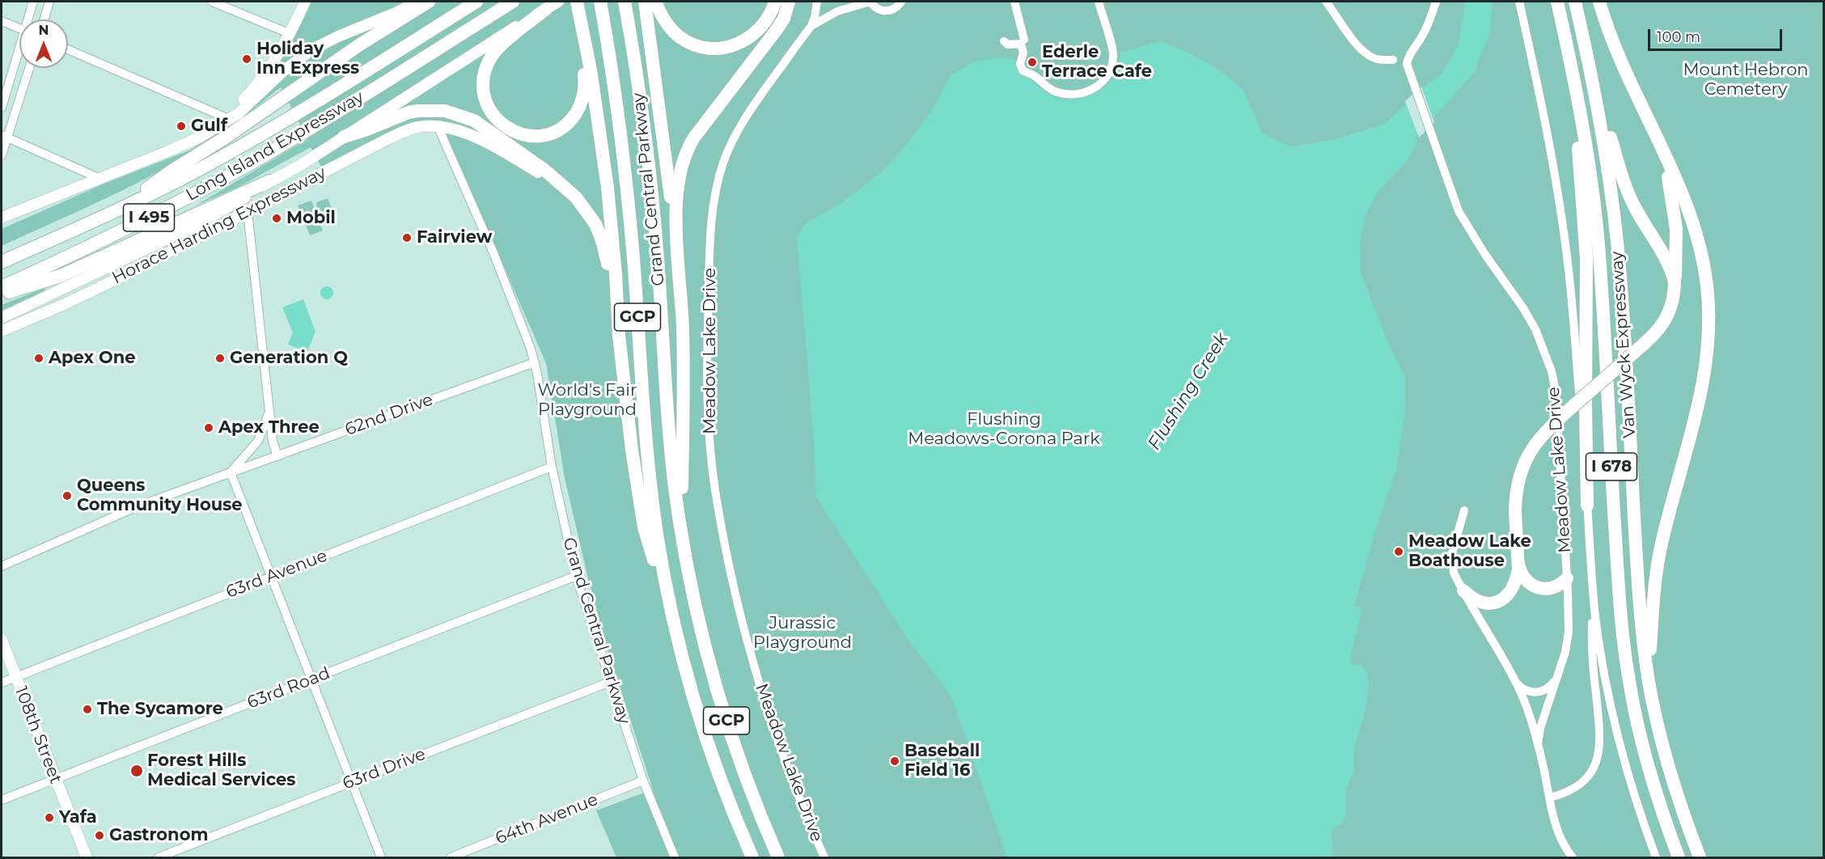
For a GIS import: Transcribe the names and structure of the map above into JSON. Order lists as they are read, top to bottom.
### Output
{
  "streets": {
    "highway": [
      "Long Island Expressway",
      "Grand Central Parkway",
      "I 495",
      "GCP",
      "Van Wyck Expressway",
      "I 678"
    ],
    "main road": ["Horace Harding Expressway", "108th Street"],
    "street": [
      "Meadow Lake Drive",
      "62nd Drive",
      "63rd Avenue",
      "63rd Road",
      "63rd Drive",
      "64th Avenue"
    ]
  },
  "crossings": [
    ["Grand Central Parkway", "Horace Harding Expressway"],
    ["Grand Central Parkway", "62nd Drive"],
    ["Grand Central Parkway", "63rd Avenue"],
    ["Grand Central Parkway", "63rd Road"],
    ["Grand Central Parkway", "63rd Drive"],
    ["Grand Central Parkway", "64th Avenue"],
    ["63rd Avenue", "108th Street"],
    ["63rd Road", "108th Street"]
  ],
  "water": ["Flushing Creek"],
  "parks": [
    "Mount Hebron Cemetery",
    "World's Fair Playground",
    "Flushing Meadows-Corona Park",
    "Jurassic Playground"
  ],
  "places": [
    "Holiday Inn Express",
    "Ederle Terrace Cafe",
    "Gulf",
    "Mobil",
    "Fairview",
    "Apex One",
    "Generation Q",
    "Apex Three",
    "Queens Community House",
    "Meadow Lake Boathouse",
    "The Sycamore",
    "Baseball Field 16",
    "Forest Hills Medical Services",
    "Yafa",
    "Gastronom"
  ],
  "scale_bar": "100 m",
  "north": "top"
}
